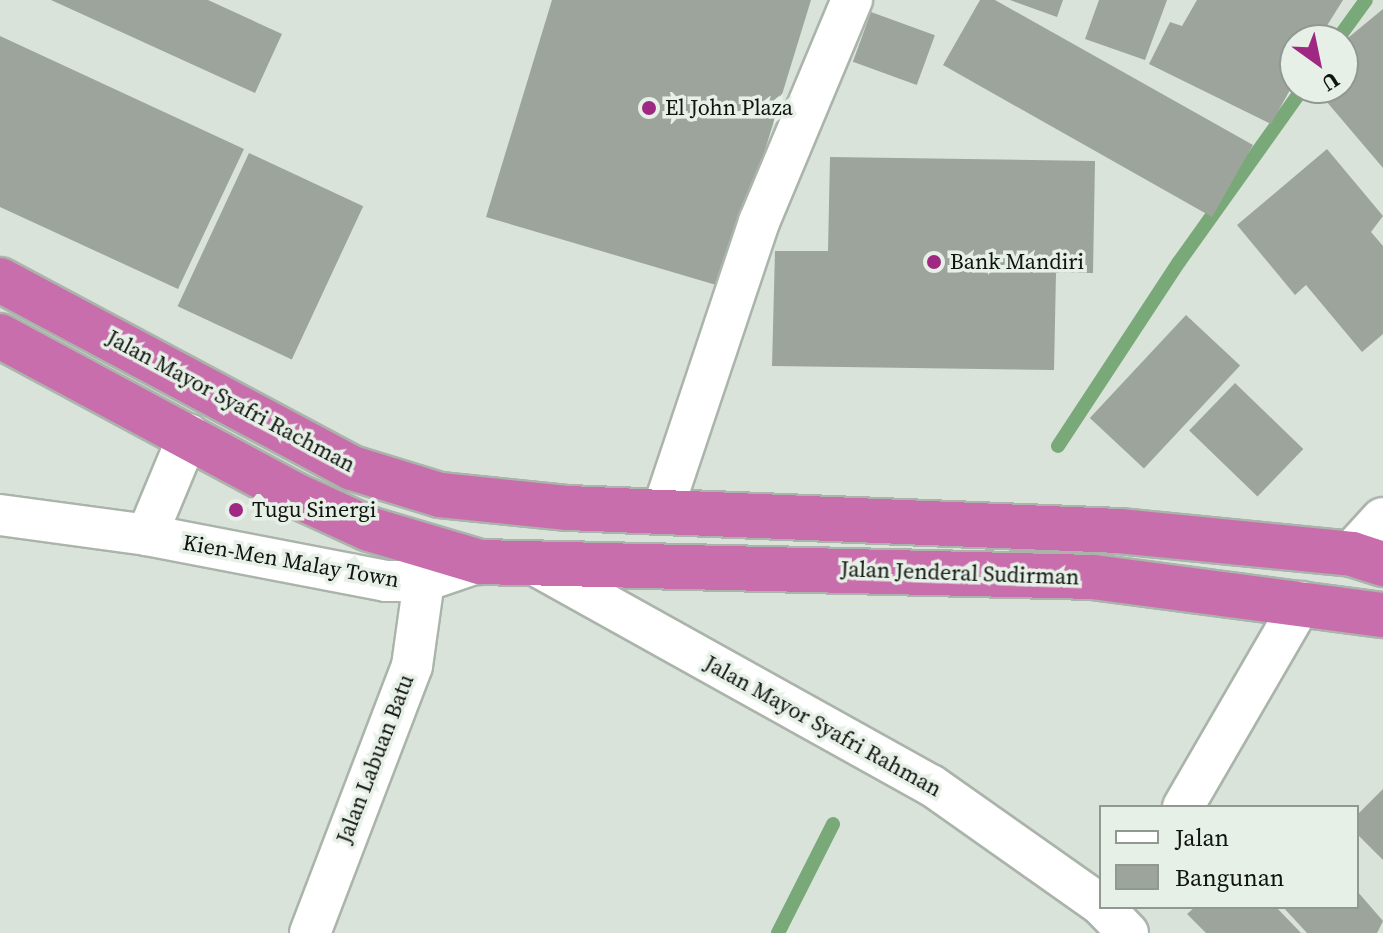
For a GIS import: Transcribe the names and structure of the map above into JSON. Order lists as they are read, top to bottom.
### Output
{
  "streets": {
    "highway": ["Jalan Mayor Syafri Rachman", "Jalan Jenderal Sudirman"],
    "street": ["Kien-Men Malay Town", "Jalan Mayor Syafri Rahman", "Jalan Labuan Batu"]
  },
  "crossings": [
    ["Kien-Men Malay Town", "Jalan Labuan Batu"],
    ["Jalan Jenderal Sudirman", "Jalan Mayor Syafri Rahman"]
  ],
  "places": ["El John Plaza", "Bank Mandiri", "Tugu Sinergi"],
  "legend": ["Jalan", "Bangunan"],
  "north": "bottom right"
}
